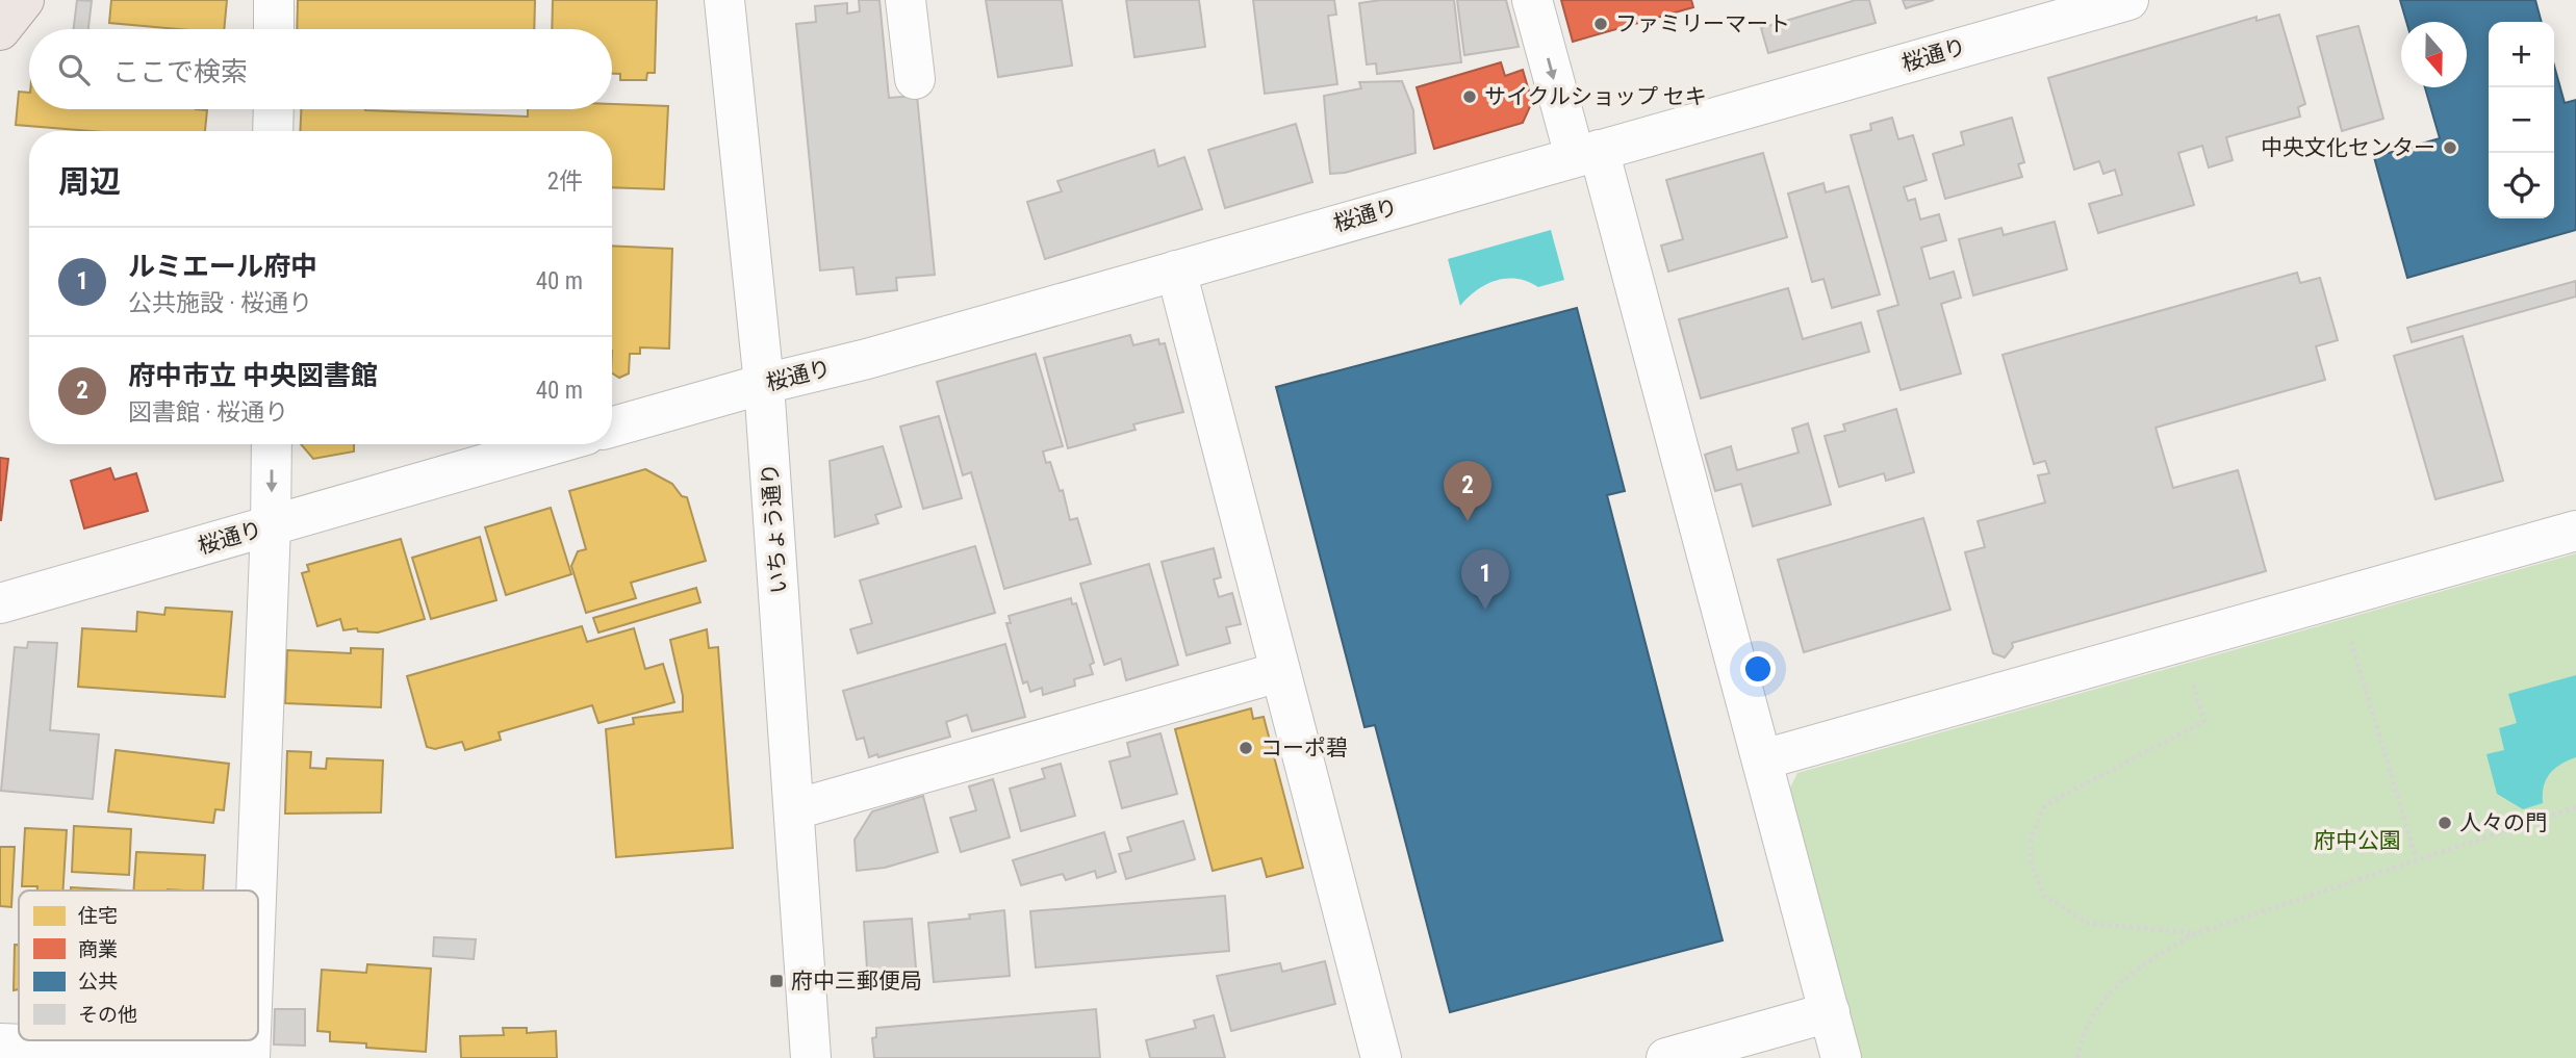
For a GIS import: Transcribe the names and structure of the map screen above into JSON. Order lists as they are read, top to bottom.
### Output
{
  "streets": {
    "street": ["桜通り", "いちょう通り"]
  },
  "crossings": [
    ["桜通り", "いちょう通り"]
  ],
  "parks": ["府中公園"],
  "places": {
    "other": [
      "ファミリーマート",
      "サイクルショップ セキ",
      "中央文化センター",
      "コーポ碧",
      "人々の門"
    ],
    "transit": ["府中三郵便局"]
  },
  "legend": [
    "住宅",
    "商業",
    "公共",
    "その他"
  ],
  "north": "bottom",
  "page": {
    "map_buttons": ["+", "−"],
    "search": "ここで検索",
    "heading": ["周辺", "2件"],
    "list": [
      {
        "mark": "1",
        "name": "ルミエール府中",
        "note": "公共施設 · 桜通り",
        "value": "40 m"
      },
      {
        "mark": "2",
        "name": "府中市立 中央図書館",
        "note": "図書館 · 桜通り",
        "value": "40 m"
      }
    ],
    "pins": ["2", "1"]
  }
}
